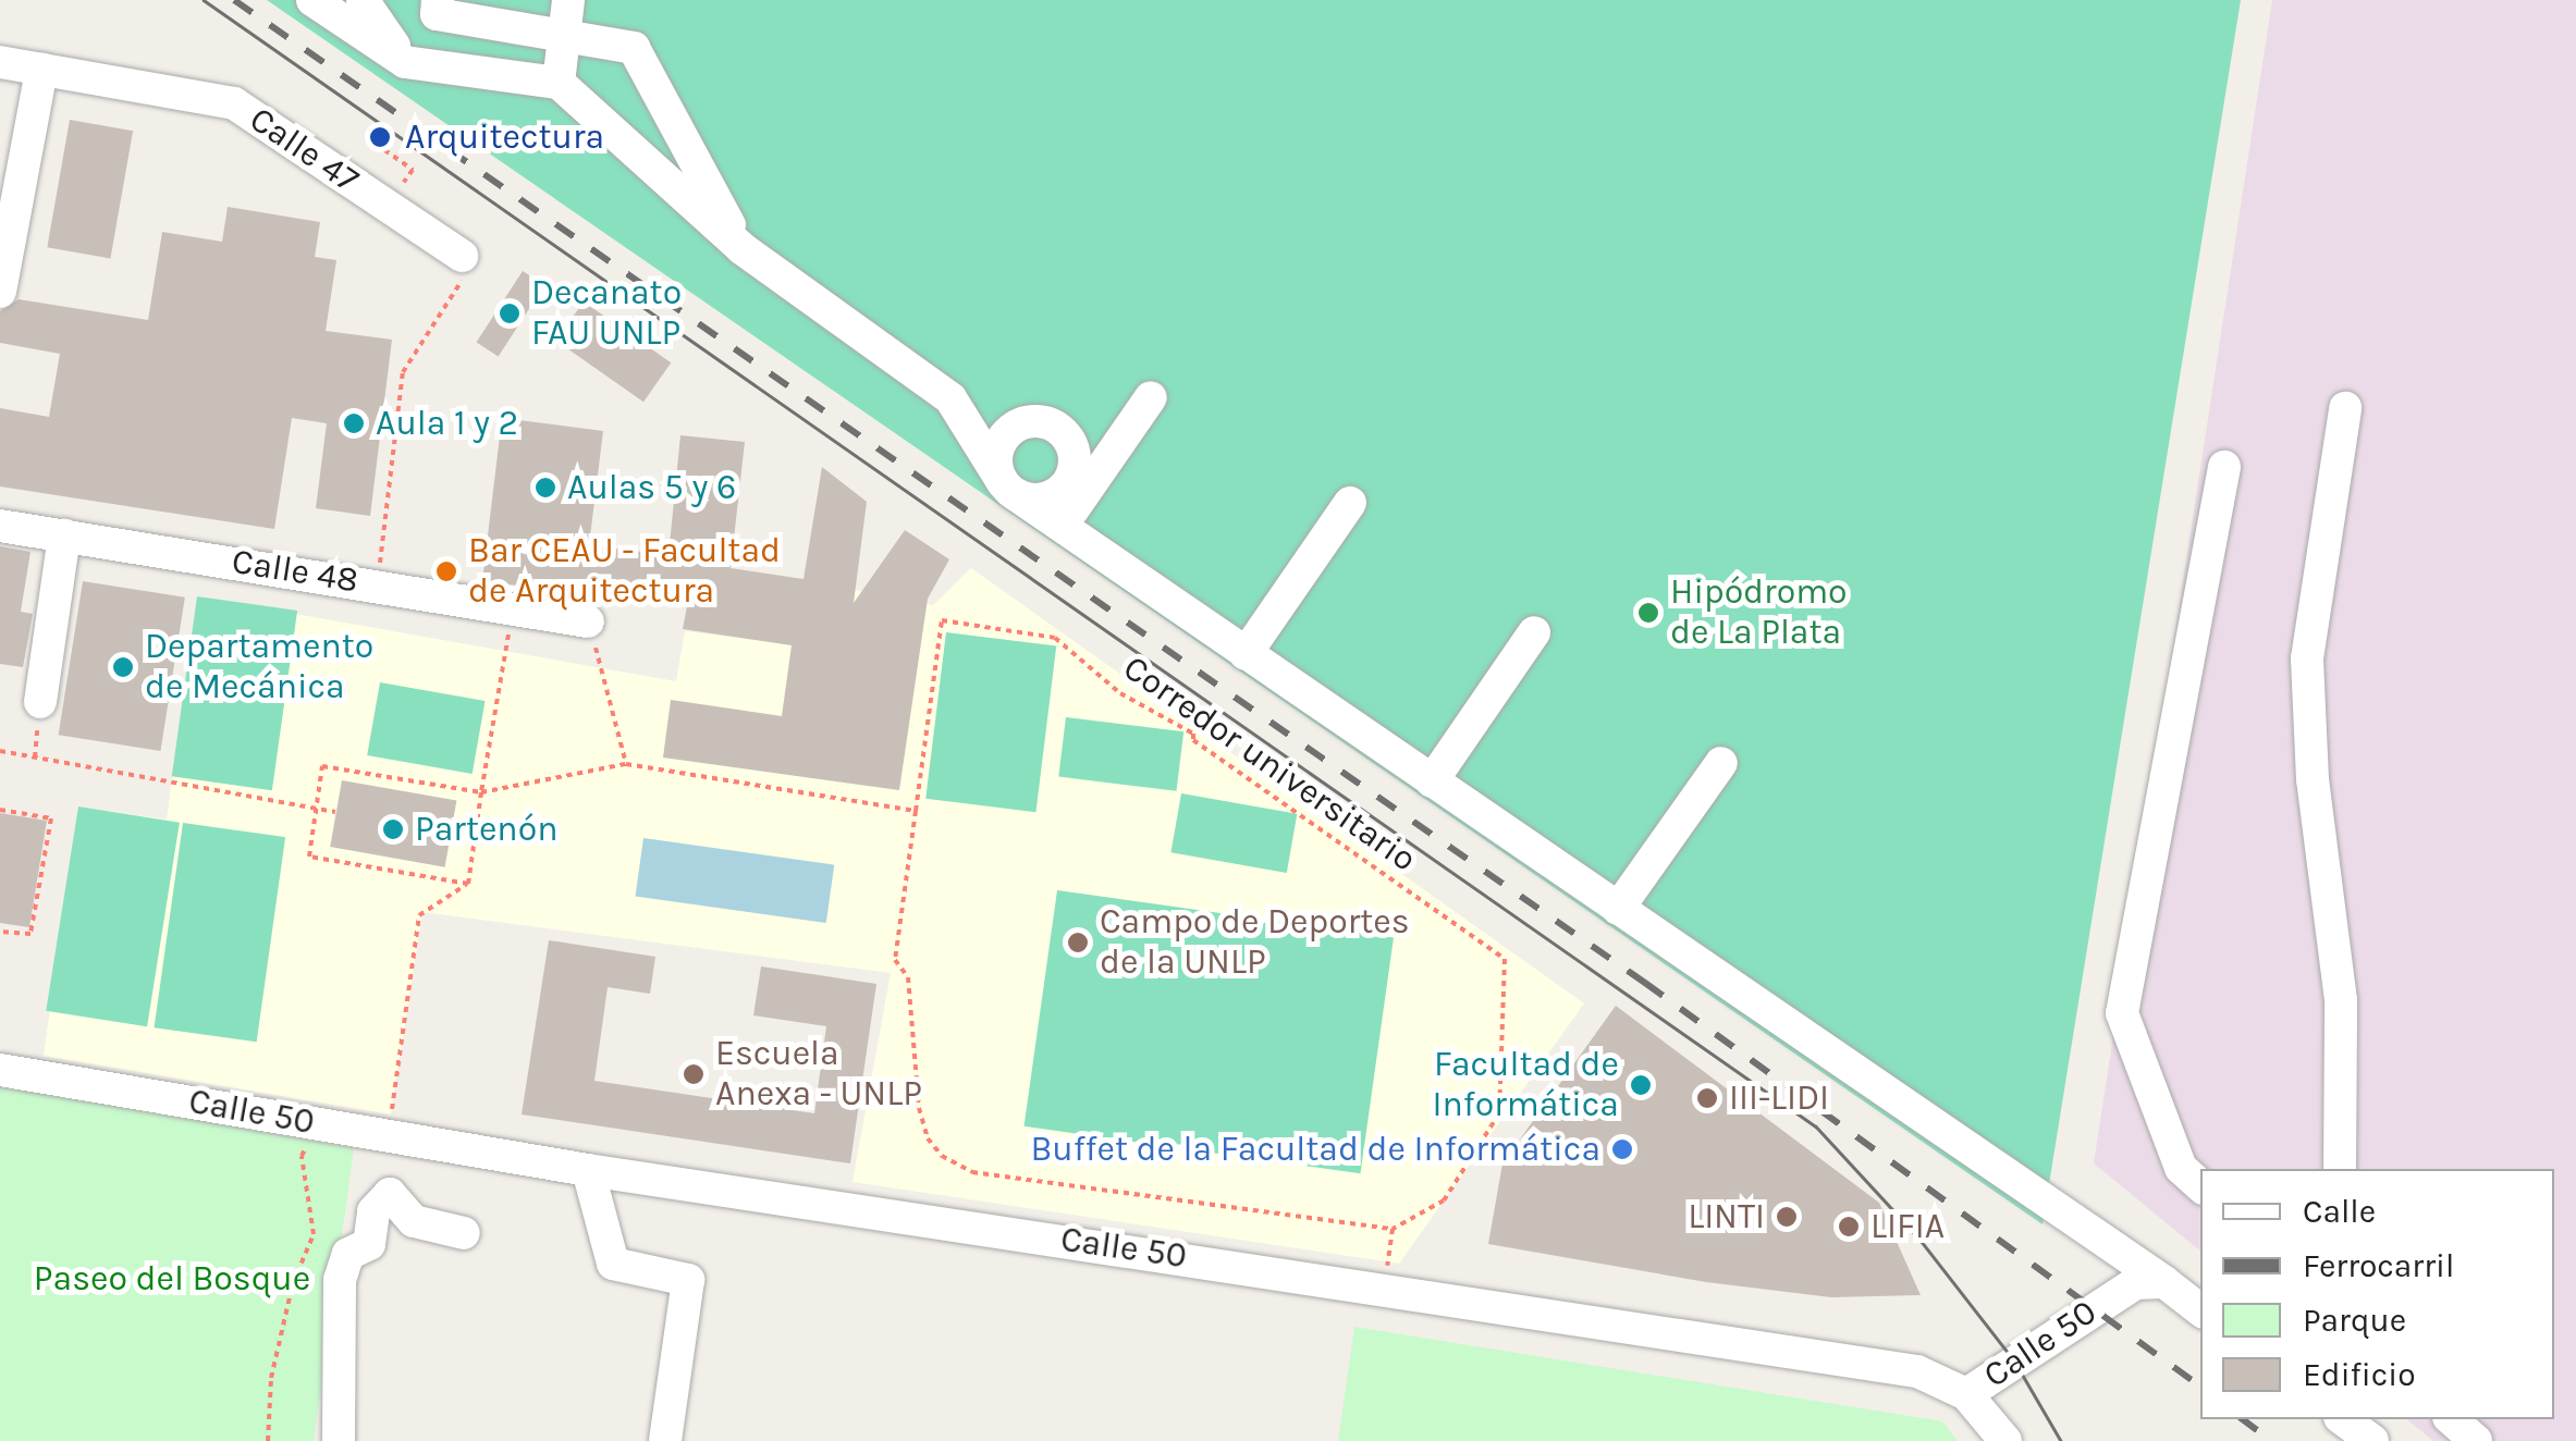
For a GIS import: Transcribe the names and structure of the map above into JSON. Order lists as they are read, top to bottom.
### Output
{
  "streets": {
    "street": ["Calle 47", "Calle 48", "Calle 50"],
    "path": ["Corredor universitario"]
  },
  "parks": ["Paseo del Bosque"],
  "places": [
    "Arquitectura",
    "Decanato FAU UNLP",
    "Aula 1 y 2",
    "Aulas 5 y 6",
    "Bar CEAU - Facultad de Arquitectura",
    "Hipódromo de La Plata",
    "Departamento de Mecánica",
    "Partenón",
    "Campo de Deportes de la UNLP",
    "Escuela Anexa - UNLP",
    "Facultad de Informática",
    "III-LIDI",
    "Buffet de la Facultad de Informática",
    "LINTI",
    "LIFIA"
  ],
  "legend": [
    "Calle",
    "Ferrocarril",
    "Parque",
    "Edificio"
  ]
}
